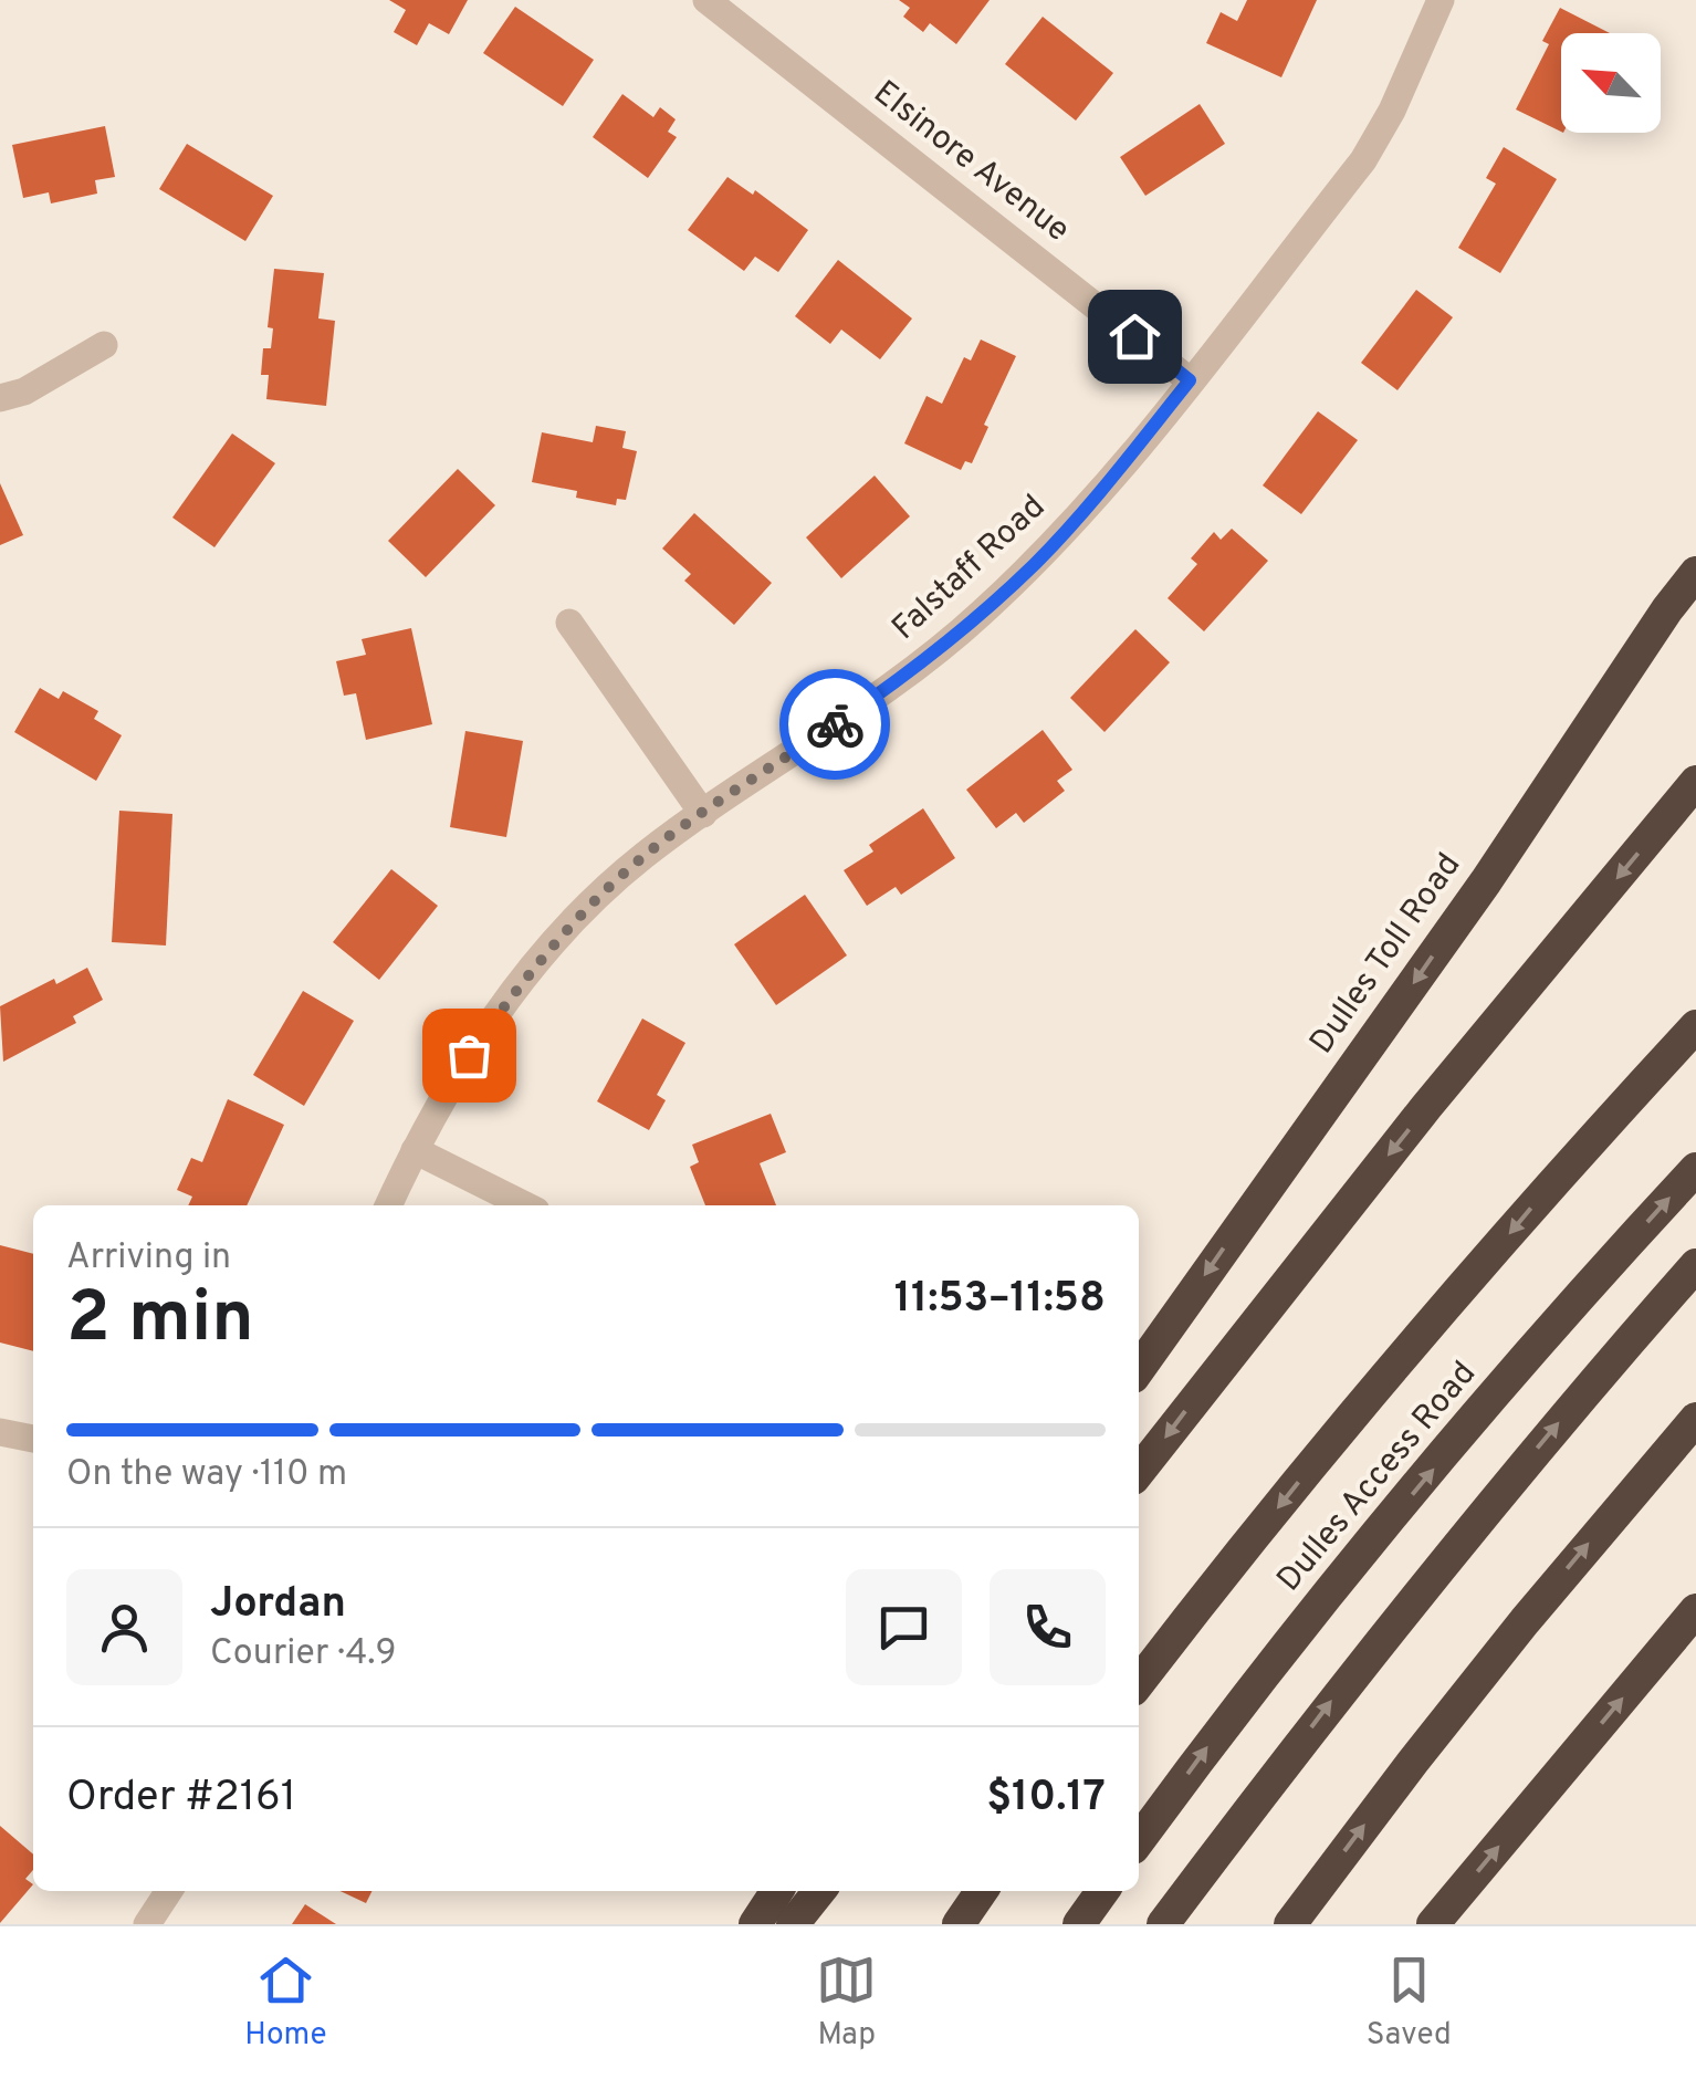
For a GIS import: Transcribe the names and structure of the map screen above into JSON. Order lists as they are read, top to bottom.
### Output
{
  "streets": {
    "highway": ["Dulles Toll Road", "Dulles Access Road"],
    "street": ["Elsinore Avenue", "Falstaff Road"]
  },
  "crossings": [
    ["Elsinore Avenue", "Falstaff Road"]
  ],
  "north": "top left",
  "page": {
    "heading": ["2 min", "Arriving in", "11:53–11:58"],
    "panel": [
      "Jordan",
      "Courier · 4.9",
      "Order #2161",
      "$10.17"
    ],
    "bar": "On the way · 110 m",
    "tabs": ["Home", "Map", "Saved"]
  }
}
